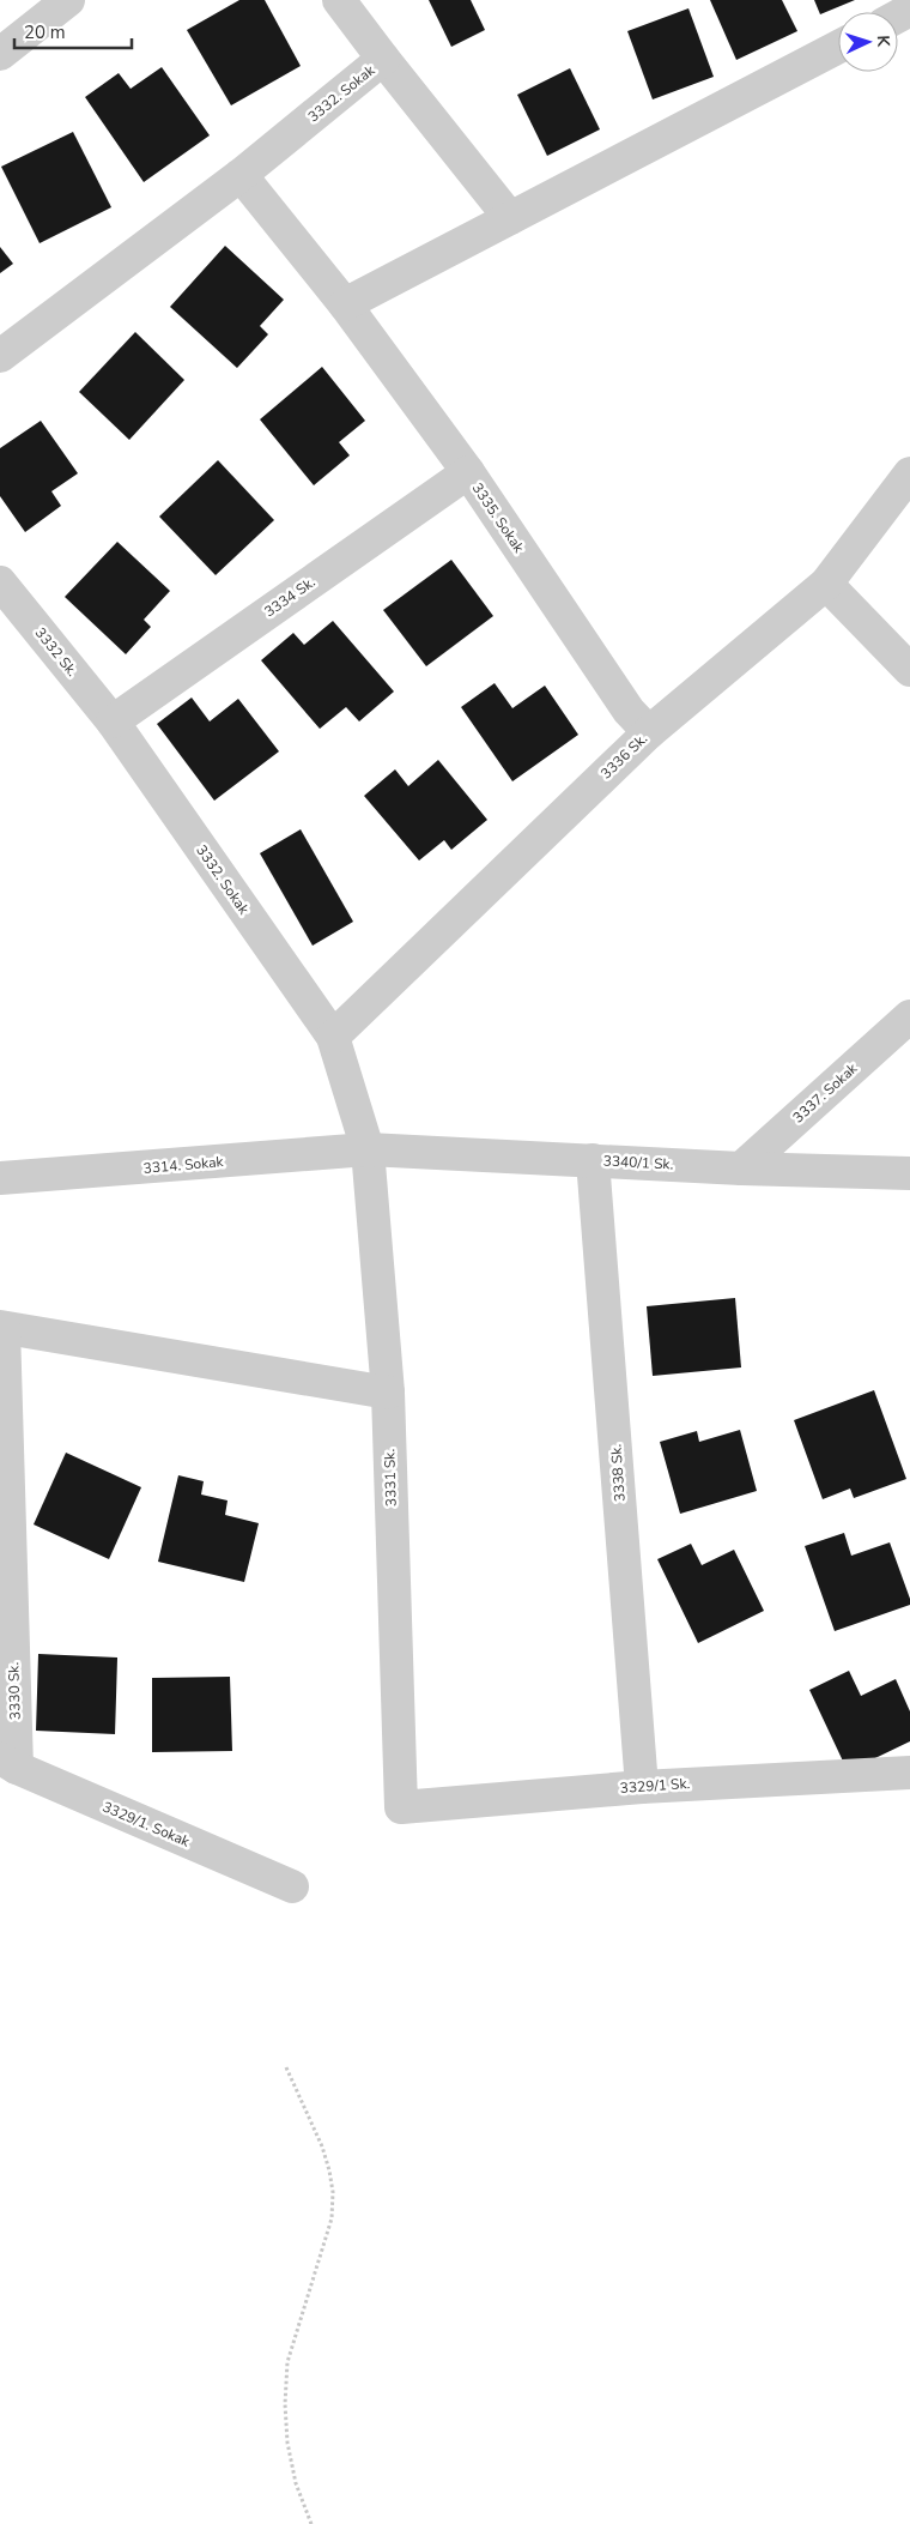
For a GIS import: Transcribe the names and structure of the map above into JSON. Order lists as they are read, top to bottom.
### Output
{
  "streets": {
    "street": [
      "3332. Sokak",
      "3335. Sokak",
      "3334 Sk.",
      "3332 Sk.",
      "3336 Sk.",
      "3337. Sokak",
      "3340/1 Sk.",
      "3314. Sokak",
      "3338 Sk.",
      "3331 Sk.",
      "3330 Sk.",
      "3329/1 Sk.",
      "3329/1. Sokak"
    ]
  },
  "crossings": [
    ["3332. Sokak", "3335. Sokak"],
    ["3332. Sokak", "3334 Sk."],
    ["3332. Sokak", "3332 Sk."],
    ["3332. Sokak", "3336 Sk."],
    ["3332. Sokak", "3340/1 Sk."],
    ["3332. Sokak", "3314. Sokak"],
    ["3332. Sokak", "3331 Sk."],
    ["3335. Sokak", "3334 Sk."],
    ["3335. Sokak", "3336 Sk."],
    ["3334 Sk.", "3332 Sk."],
    ["3337. Sokak", "3340/1 Sk."],
    ["3340/1 Sk.", "3314. Sokak"],
    ["3340/1 Sk.", "3338 Sk."],
    ["3340/1 Sk.", "3331 Sk."],
    ["3314. Sokak", "3331 Sk."],
    ["3338 Sk.", "3329/1 Sk."],
    ["3331 Sk.", "3329/1 Sk."],
    ["3330 Sk.", "3329/1. Sokak"]
  ],
  "scale_bar": "20 m",
  "north": "right"
}
